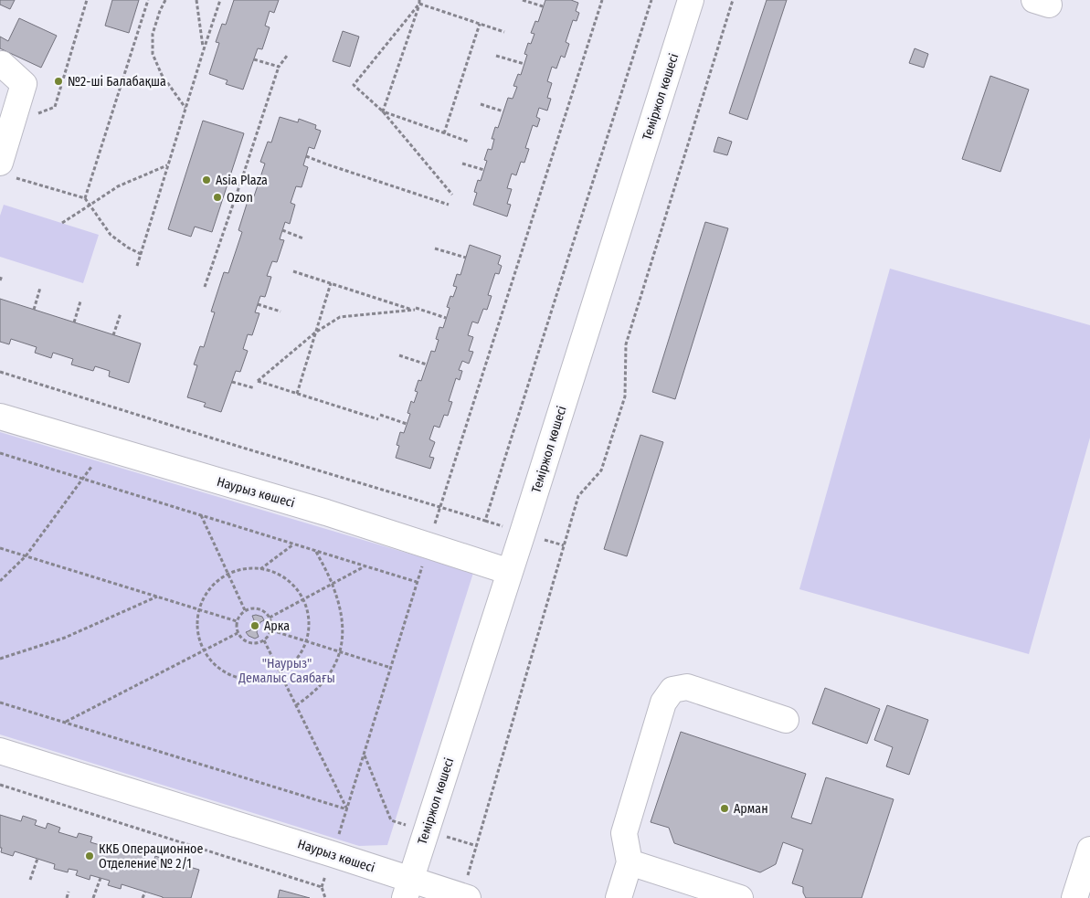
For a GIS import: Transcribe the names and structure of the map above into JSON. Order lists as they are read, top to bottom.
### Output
{
  "streets": {
    "street": ["Теміржол көшесі", "Наурыз көшесі"]
  },
  "crossings": [
    ["Теміржол көшесі", "Наурыз көшесі"]
  ],
  "parks": ["\"Наурыз\" Демалыс Саябағы"],
  "places": [
    "№2-ші Балабақша",
    "Asia Plaza",
    "Ozon",
    "Арка",
    "Арман",
    "ККБ Операционное Отделение № 2/1"
  ]
}
